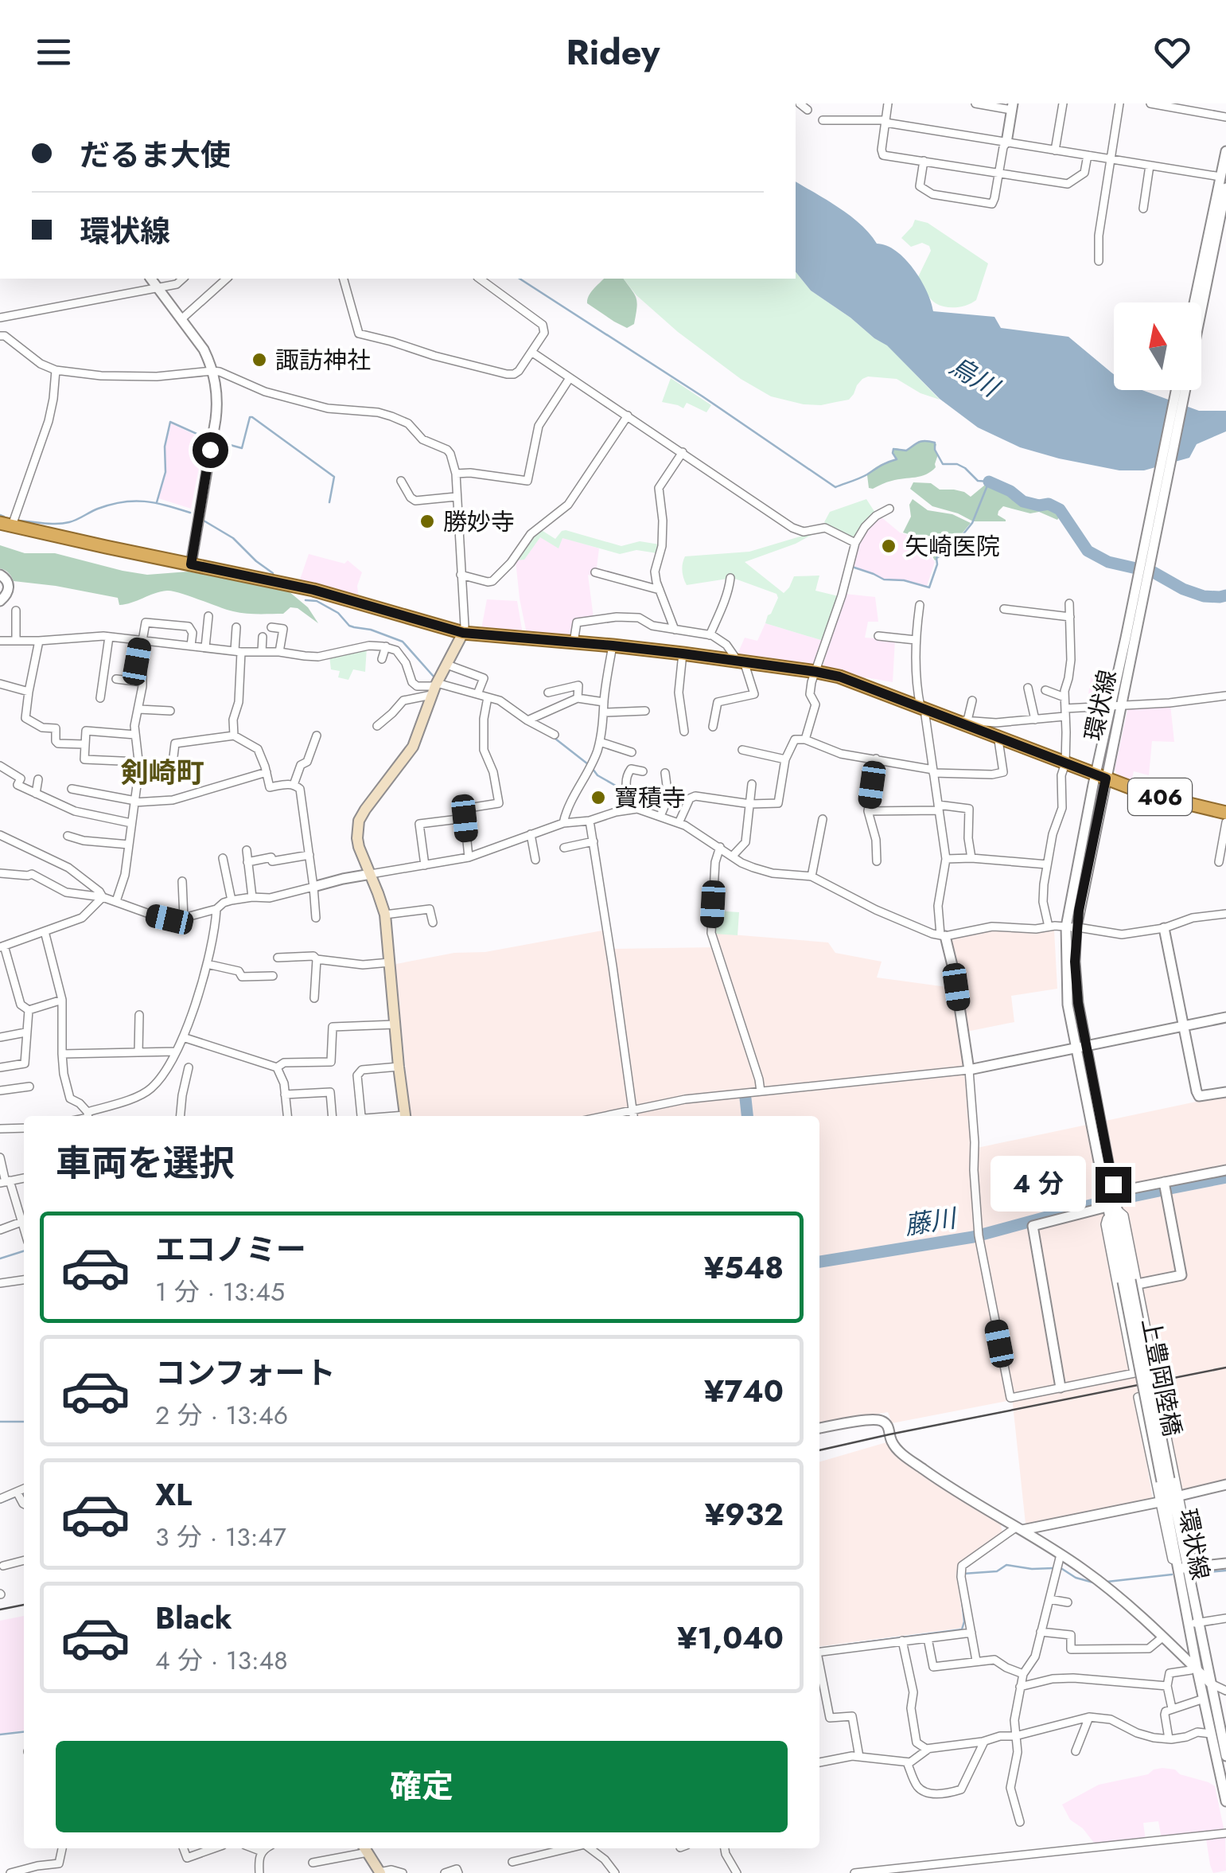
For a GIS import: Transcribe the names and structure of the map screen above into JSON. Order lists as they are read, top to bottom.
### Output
{
  "streets": {
    "highway": ["406"],
    "street": ["環状線", "上豊岡陸橋"]
  },
  "crossings": [
    ["環状線", "406"],
    ["環状線", "上豊岡陸橋"]
  ],
  "districts": ["剣崎町"],
  "water": ["烏川", "藤川"],
  "places": [
    "諏訪神社",
    "勝妙寺",
    "矢崎医院",
    "寶積寺"
  ],
  "north": "top",
  "page": {
    "header": "Ridey",
    "banner": ["だるま大使", "環状線"],
    "heading": "車両を選択",
    "bubble": "4 分",
    "list": [
      {
        "name": "エコノミー",
        "note": "1 分 · 13:45",
        "value": "¥548"
      },
      {
        "name": "コンフォート",
        "note": "2 分 · 13:46",
        "value": "¥740"
      },
      {
        "name": "XL",
        "note": "3 分 · 13:47",
        "value": "¥932"
      },
      {
        "name": "Black",
        "note": "4 分 · 13:48",
        "value": "¥1,040"
      }
    ],
    "buttons": "確定"
  }
}
